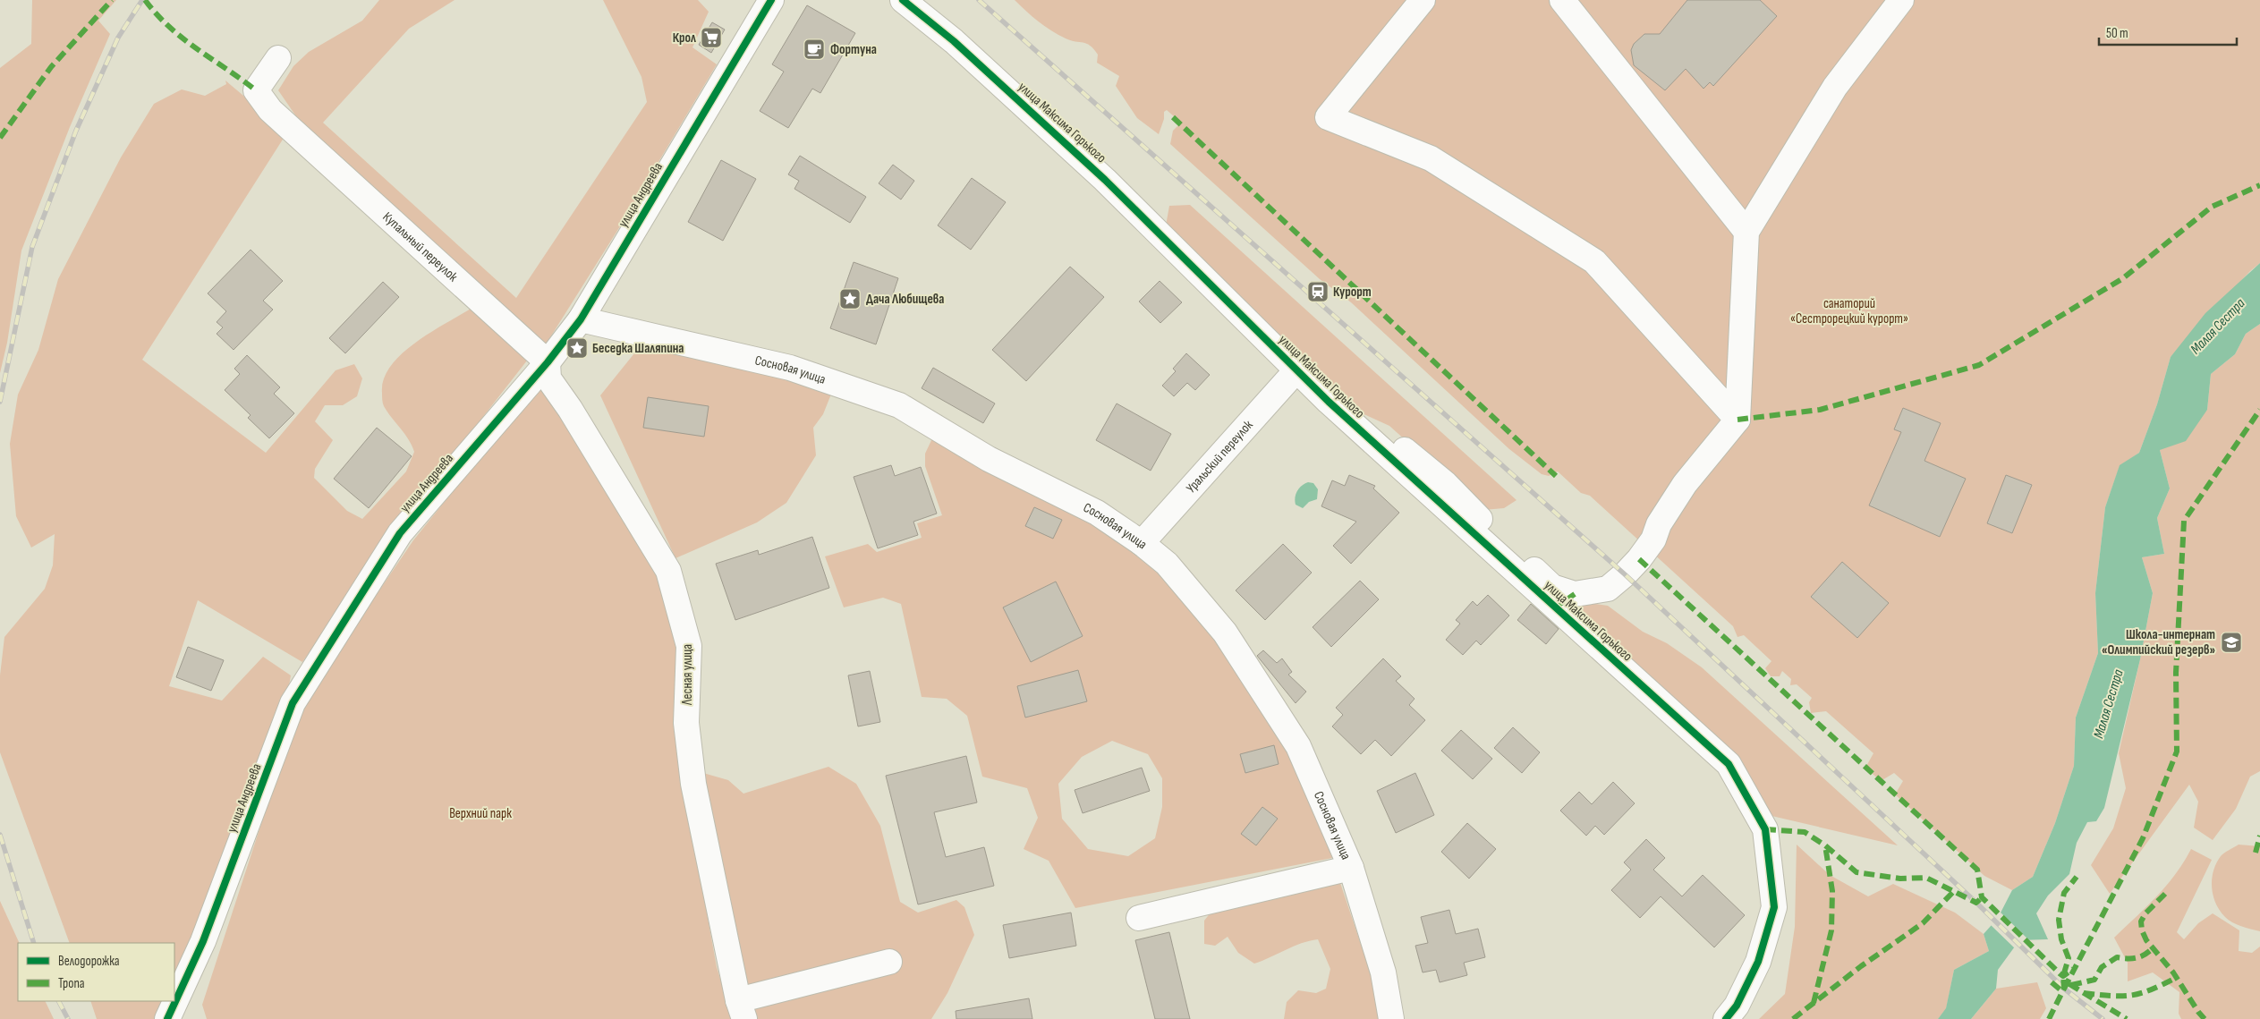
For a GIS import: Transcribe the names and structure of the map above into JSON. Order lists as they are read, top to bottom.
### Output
{
  "streets": {
    "street": [
      "улица Максима Горького",
      "улица Андреева",
      "Купальный переулок",
      "Сосновая улица",
      "Уральский переулок",
      "Лесная улица"
    ]
  },
  "crossings": [
    ["улица Максима Горького", "Уральский переулок"],
    ["улица Андреева", "Купальный переулок"],
    ["улица Андреева", "Сосновая улица"],
    ["улица Андреева", "Лесная улица"],
    ["Купальный переулок", "Лесная улица"],
    ["Сосновая улица", "Уральский переулок"]
  ],
  "water": ["Малая Сестра"],
  "parks": ["санаторий «Сестрорецкий курорт»", "Верхний парк"],
  "places": {
    "supermarket": ["Крол"],
    "cafe": ["Фортуна"],
    "station": ["Курорт"],
    "place": ["Дача Любищева", "Беседка Шаляпина"],
    "school or university": ["Школа-интернат «Олимпийский резерв»"]
  },
  "legend": ["Велодорожка", "Тропа"],
  "scale_bar": "50 m"
}
